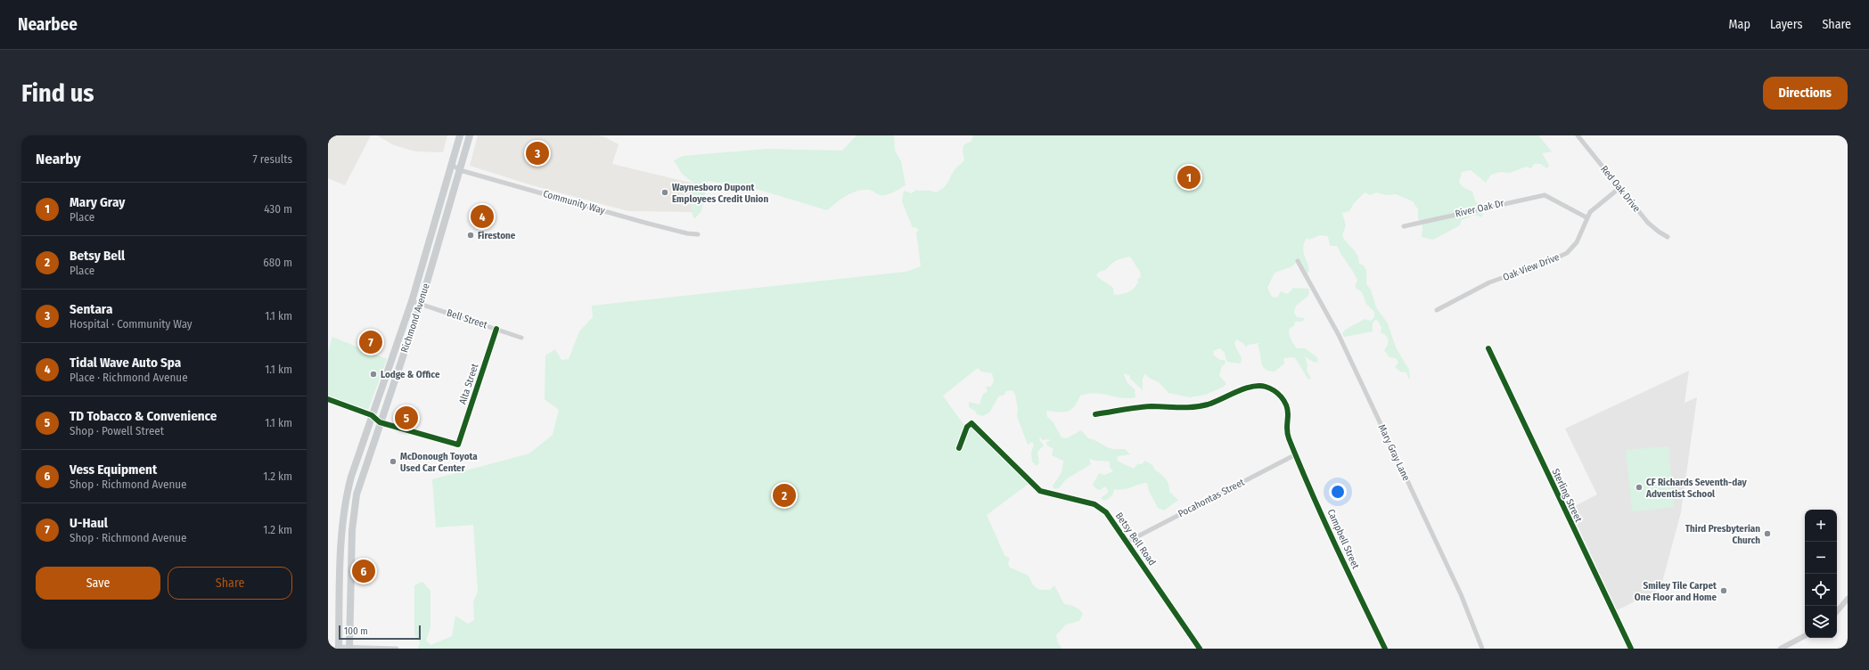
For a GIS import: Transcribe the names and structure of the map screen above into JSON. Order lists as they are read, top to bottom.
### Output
{
  "streets": {
    "main road": ["Richmond Avenue"],
    "street": [
      "Red Oak Drive",
      "Community Way",
      "River Oak Dr",
      "Oak View Drive",
      "Bell Street",
      "Alta Street",
      "Mary Gray Lane",
      "Sterling Street",
      "Pocahontas Street",
      "Betsy Bell Road",
      "Campbell Street"
    ]
  },
  "crossings": [
    ["Red Oak Drive", "Oak View Drive"],
    ["Community Way", "Richmond Avenue"],
    ["River Oak Dr", "Oak View Drive"],
    ["Richmond Avenue", "Bell Street"],
    ["Richmond Avenue", "Alta Street"],
    ["Bell Street", "Alta Street"],
    ["Pocahontas Street", "Betsy Bell Road"],
    ["Pocahontas Street", "Campbell Street"]
  ],
  "places": [
    "Waynesboro Dupont Employees Credit Union",
    "Firestone",
    "Lodge & Office",
    "McDonough Toyota Used Car Center",
    "CF Richards Seventh-day Adventist School",
    "Third Presbyterian Church",
    "Smiley Tile Carpet One Floor and Home"
  ],
  "scale_bar": "100 m",
  "page": {
    "header": "Nearbee",
    "nav": ["Map", "Layers", "Share"],
    "buttons": [
      "Directions",
      ["Save", "Share"]
    ],
    "title": "Find us",
    "heading": ["Nearby", "7 results"],
    "pins": [
      "3",
      "1",
      "4",
      "7",
      "5",
      "2",
      "6"
    ],
    "list": [
      {
        "mark": "1",
        "name": "Mary Gray",
        "note": "Place",
        "value": "430 m"
      },
      {
        "mark": "2",
        "name": "Betsy Bell",
        "note": "Place",
        "value": "680 m"
      },
      {
        "mark": "3",
        "name": "Sentara",
        "note": "Hospital · Community Way",
        "value": "1.1 km"
      },
      {
        "mark": "4",
        "name": "Tidal Wave Auto Spa",
        "note": "Place · Richmond Avenue",
        "value": "1.1 km"
      },
      {
        "mark": "5",
        "name": "TD Tobacco & Convenience",
        "note": "Shop · Powell Street",
        "value": "1.1 km"
      },
      {
        "mark": "6",
        "name": "Vess Equipment",
        "note": "Shop · Richmond Avenue",
        "value": "1.2 km"
      },
      {
        "mark": "7",
        "name": "U-Haul",
        "note": "Shop · Richmond Avenue",
        "value": "1.2 km"
      }
    ],
    "map_buttons": ["+", "−"],
    "scale": "100 m"
  }
}
